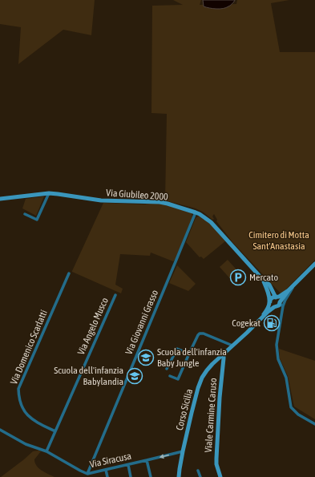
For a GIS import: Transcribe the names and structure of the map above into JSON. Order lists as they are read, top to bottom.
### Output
{
  "streets": {
    "street": [
      "Via Giubileo 2000",
      "Via Giovanni Grasso",
      "Via Angelo Musco",
      "Via Domenico Scarlatti",
      "Corso Sicilia",
      "Viale Carmine Caruso",
      "Via Siracusa"
    ]
  },
  "crossings": [
    ["Via Giubileo 2000", "Via Giovanni Grasso"],
    ["Via Giubileo 2000", "Corso Sicilia"],
    ["Via Giovanni Grasso", "Via Siracusa"],
    ["Via Angelo Musco", "Via Domenico Scarlatti"],
    ["Via Angelo Musco", "Via Siracusa"],
    ["Corso Sicilia", "Viale Carmine Caruso"],
    ["Corso Sicilia", "Via Siracusa"]
  ],
  "parks": ["Cimitero di Motta Sant'Anastasia"],
  "places": {
    "parking": ["Mercato"],
    "fuel station": ["Cogekat"],
    "school or university": ["Scuola dell'infanzia Baby Jungle", "Scuola dell'infanzia Babylandia"]
  }
}
